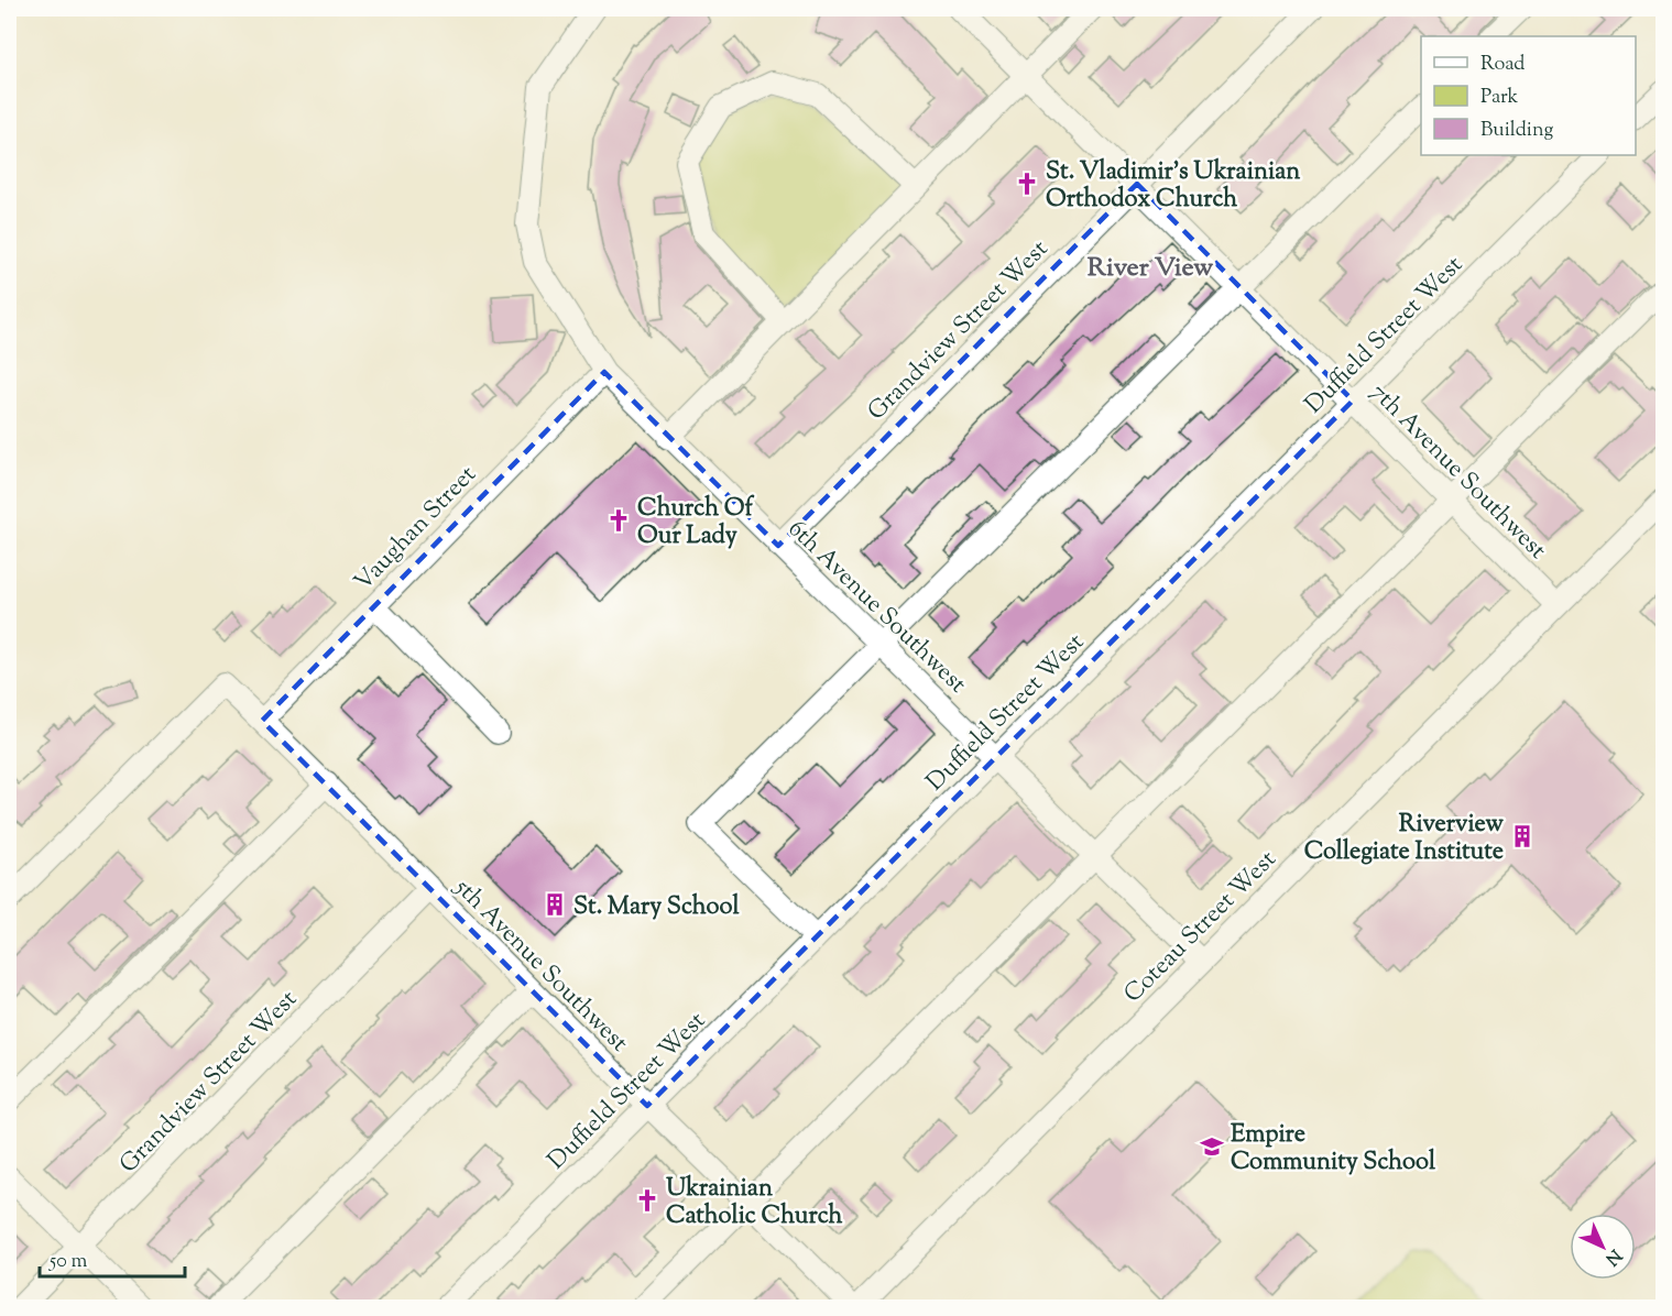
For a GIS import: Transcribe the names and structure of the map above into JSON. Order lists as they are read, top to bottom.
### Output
{
  "streets": {
    "street": [
      "Grandview Street West",
      "Duffield Street West",
      "7th Avenue Southwest",
      "Vaughan Street",
      "6th Avenue Southwest",
      "Coteau Street West",
      "5th Avenue Southwest"
    ]
  },
  "crossings": [
    ["Grandview Street West", "7th Avenue Southwest"],
    ["Grandview Street West", "6th Avenue Southwest"],
    ["Grandview Street West", "5th Avenue Southwest"],
    ["Duffield Street West", "7th Avenue Southwest"],
    ["Duffield Street West", "6th Avenue Southwest"],
    ["Duffield Street West", "5th Avenue Southwest"],
    ["7th Avenue Southwest", "Coteau Street West"],
    ["Vaughan Street", "6th Avenue Southwest"],
    ["Vaughan Street", "5th Avenue Southwest"],
    ["6th Avenue Southwest", "Coteau Street West"],
    ["Coteau Street West", "5th Avenue Southwest"]
  ],
  "districts": ["River View"],
  "places": {
    "church": ["St. Vladimir's Ukrainian Orthodox Church", "Church Of Our Lady", "Ukrainian Catholic Church"],
    "building": ["Riverview Collegiate Institute", "St. Mary School"],
    "school or university": ["Empire Community School"]
  },
  "legend": ["Road", "Park", "Building"],
  "scale_bar": "50 m",
  "north": "bottom right"
}
